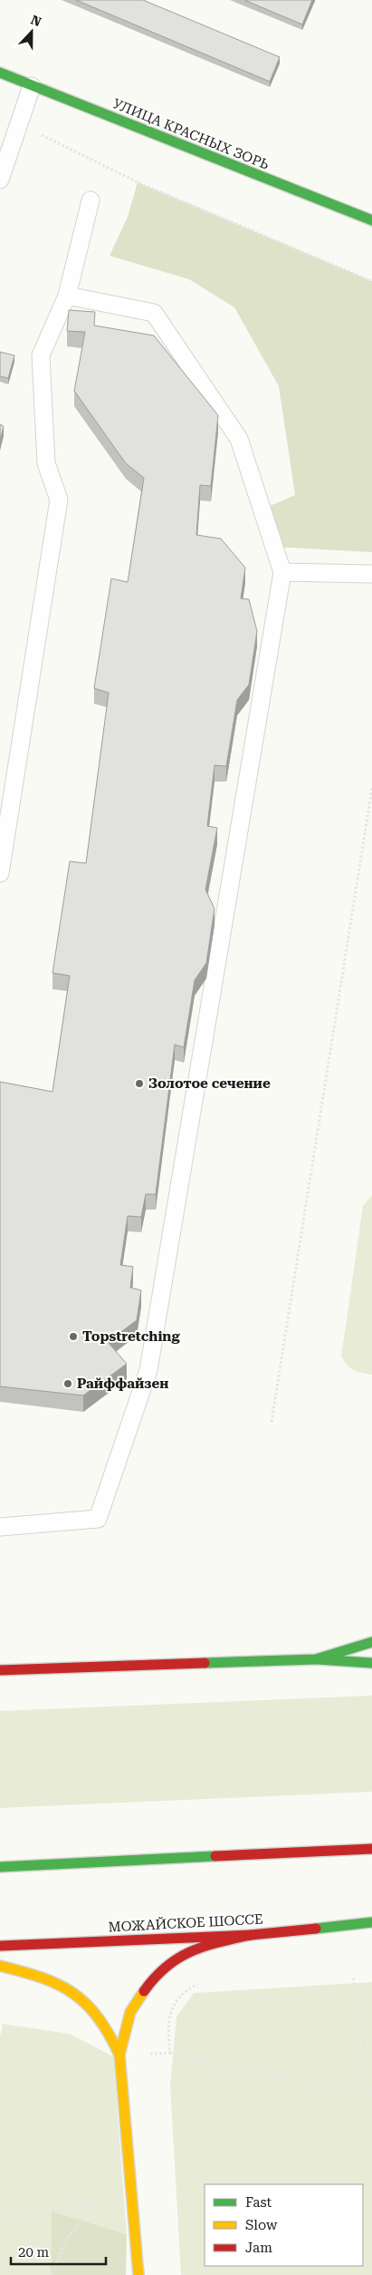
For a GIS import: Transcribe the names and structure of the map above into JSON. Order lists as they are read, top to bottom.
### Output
{
  "streets": {
    "main road": ["УЛИЦА КРАСНЫХ ЗОРЬ", "МОЖАЙСКОЕ ШОССЕ"]
  },
  "places": ["Золотое сечение", "Topstretching", "Райффайзен"],
  "legend": ["Fast", "Slow", "Jam"],
  "scale_bar": "20 m",
  "north": "top"
}
